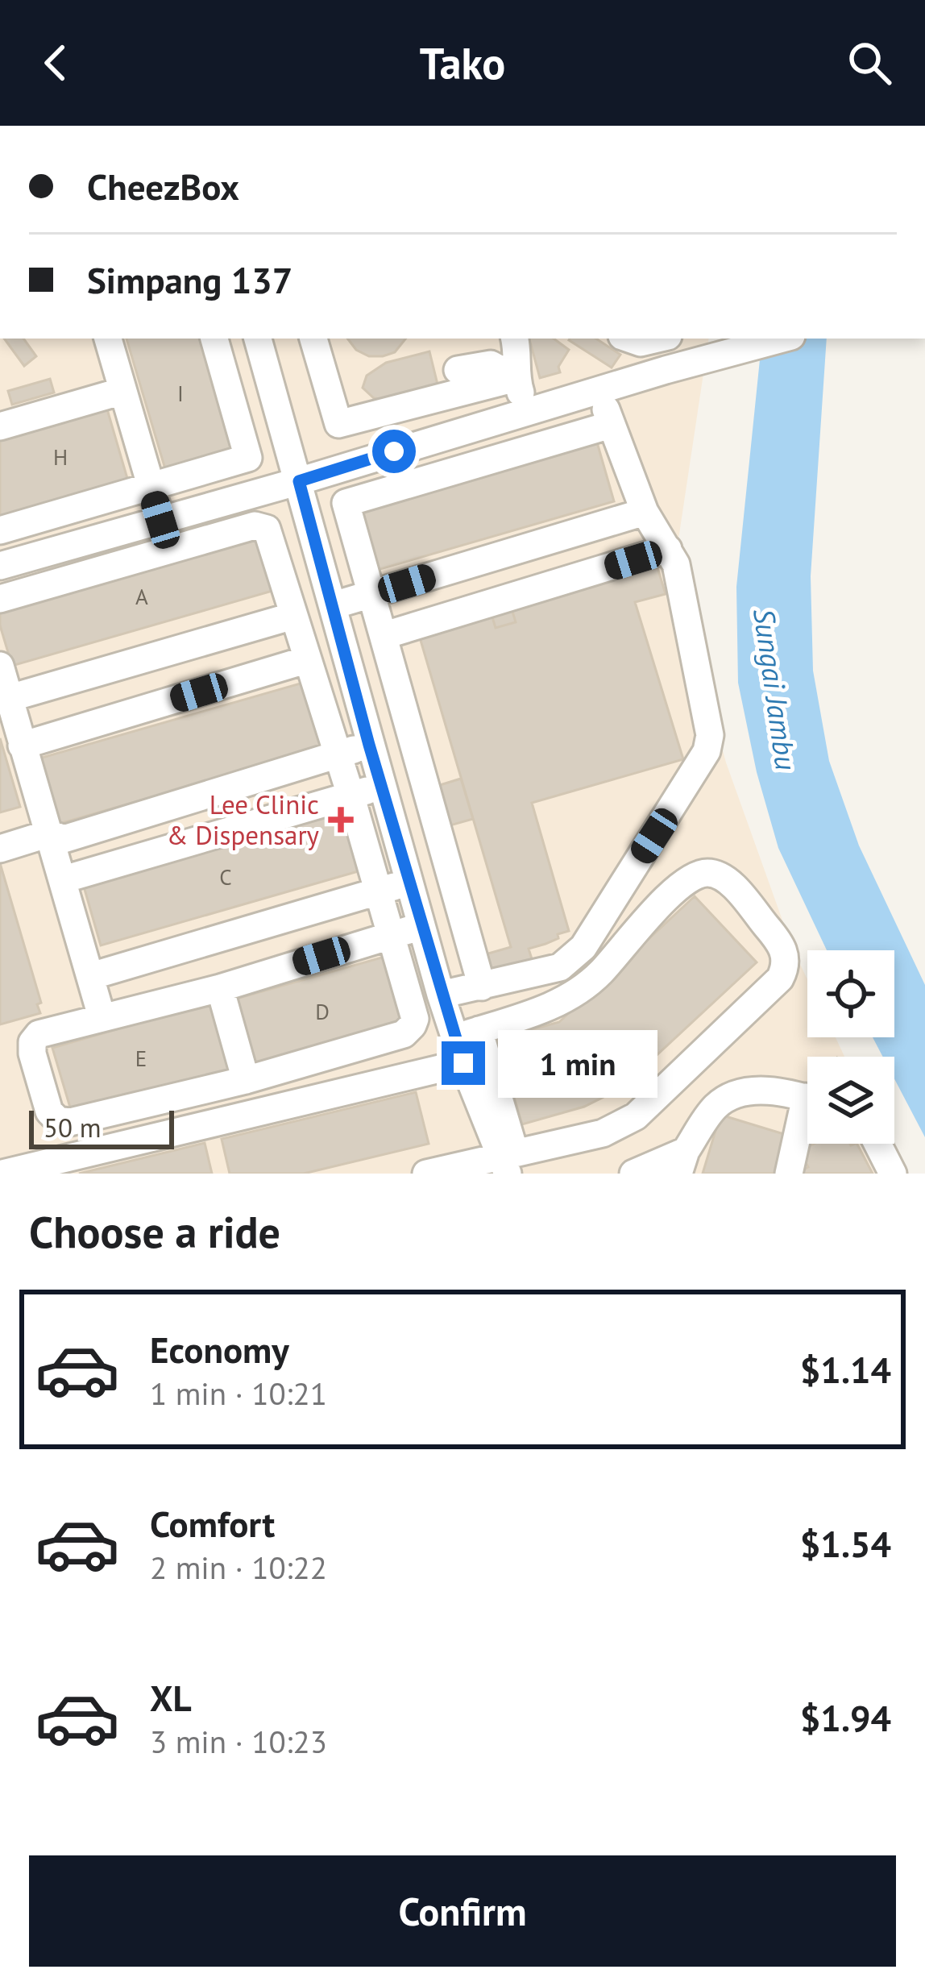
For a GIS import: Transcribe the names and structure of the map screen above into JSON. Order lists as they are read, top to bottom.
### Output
{
  "water": ["Sungai Jambu"],
  "places": {
    "health": ["Lee Clinic & Dispensary"]
  },
  "house_numbers": [
    "I",
    "H",
    "A",
    "C",
    "D",
    "E"
  ],
  "scale_bar": "50 m",
  "page": {
    "header": "Tako",
    "banner": ["CheezBox", "Simpang 137"],
    "bubble": "1 min",
    "scale": "50 m",
    "heading": "Choose a ride",
    "list": [
      {
        "name": "Economy",
        "note": "1 min · 10:21",
        "value": "$1.14"
      },
      {
        "name": "Comfort",
        "note": "2 min · 10:22",
        "value": "$1.54"
      },
      {
        "name": "XL",
        "note": "3 min · 10:23",
        "value": "$1.94"
      }
    ],
    "buttons": "Confirm"
  }
}
